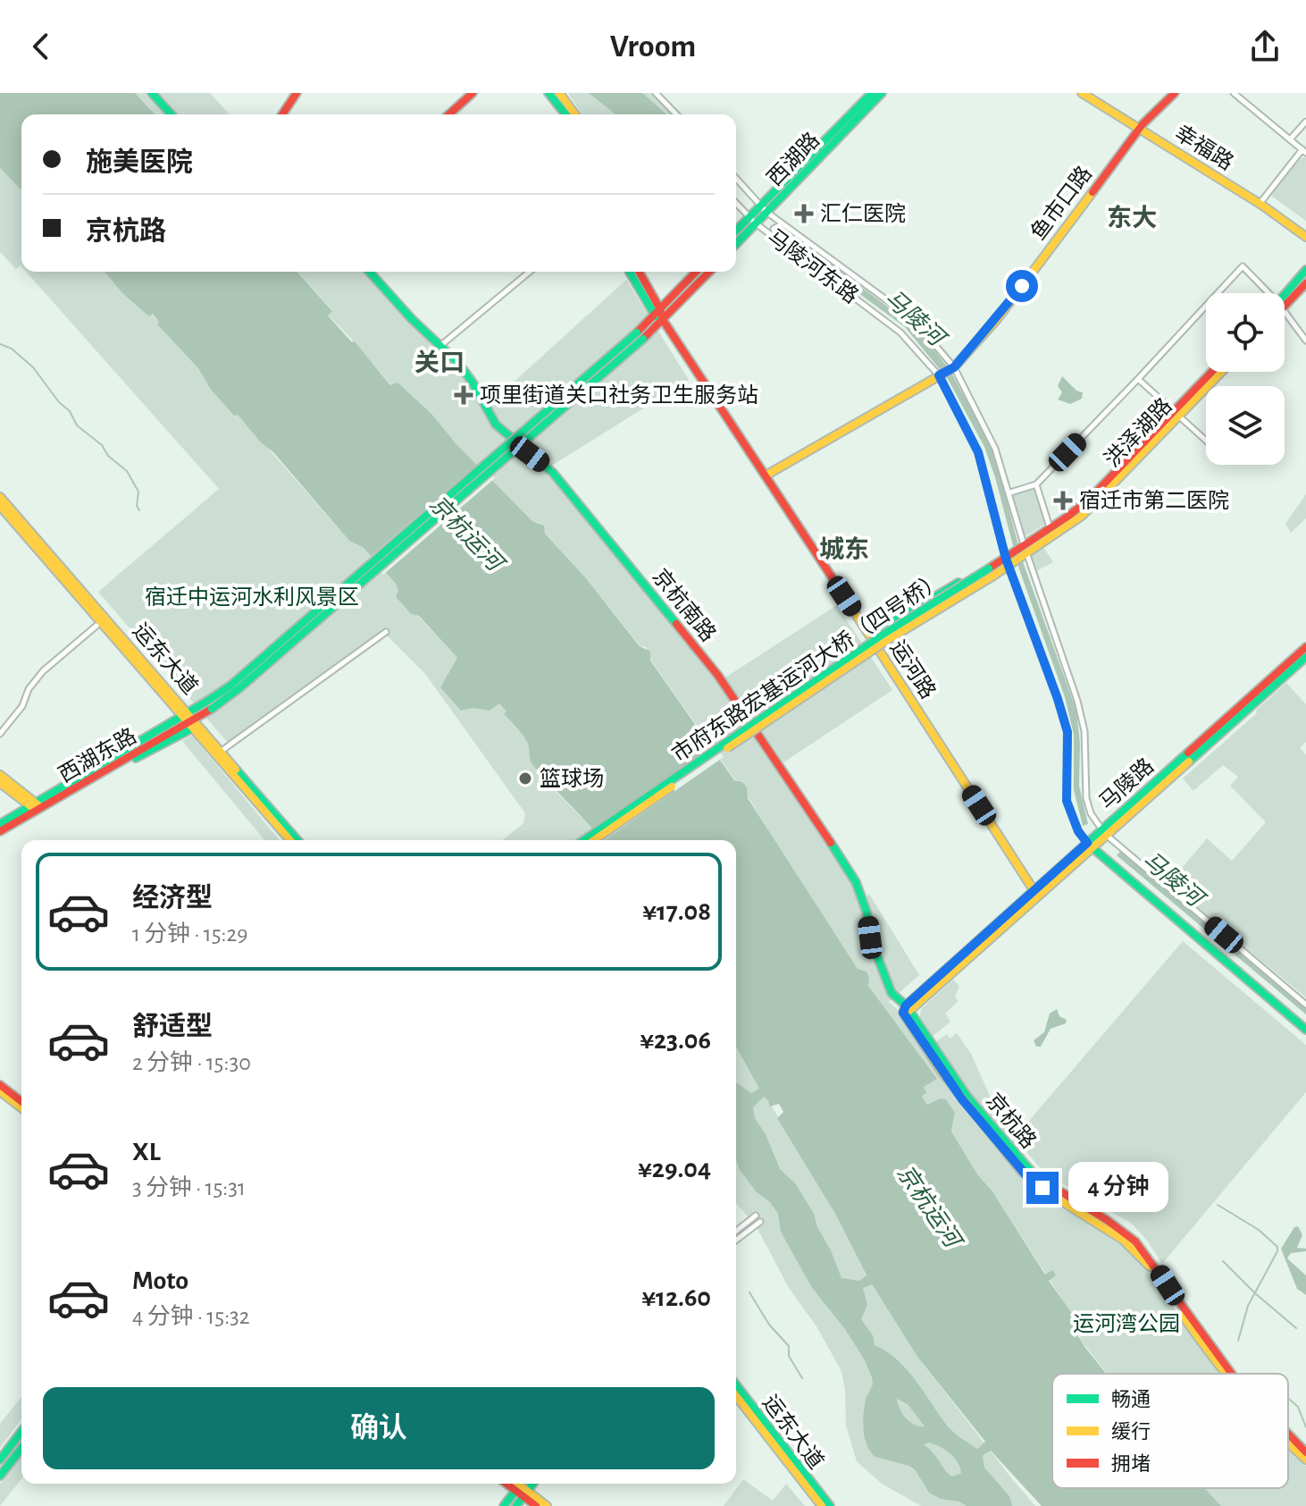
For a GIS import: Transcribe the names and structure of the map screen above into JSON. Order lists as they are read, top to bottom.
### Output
{
  "streets": {
    "main road": [
      "幸福路",
      "西湖路",
      "鱼市口路",
      "洪泽湖路",
      "京杭南路",
      "运东大道",
      "市府东路宏基运河大桥（四号桥）",
      "运河路",
      "西湖东路",
      "马陵路",
      "京杭路"
    ],
    "street": ["马陵河东路"]
  },
  "crossings": [
    ["幸福路", "鱼市口路"],
    ["西湖路", "马陵河东路"],
    ["鱼市口路", "马陵河东路"],
    ["鱼市口路", "运河路"],
    ["马陵河东路", "洪泽湖路"],
    ["马陵河东路", "马陵路"],
    ["洪泽湖路", "市府东路宏基运河大桥（四号桥）"],
    ["京杭南路", "马陵路"],
    ["京杭南路", "京杭路"],
    ["运东大道", "西湖东路"],
    ["运河路", "马陵路"],
    ["马陵路", "京杭路"]
  ],
  "districts": ["东大", "关口", "城东"],
  "water": ["马陵河", "京杭运河"],
  "parks": ["宿迁中运河水利风景区", "运河湾公园"],
  "places": {
    "health": ["汇仁医院", "项里街道关口社务卫生服务站", "宿迁市第二医院"],
    "other": ["篮球场"]
  },
  "legend": ["畅通", "缓行", "拥堵"],
  "page": {
    "header": "Vroom",
    "banner": ["施美医院", "京杭路"],
    "list": [
      {
        "name": "经济型",
        "note": "1 分钟 · 15:29",
        "value": "¥17.08"
      },
      {
        "name": "舒适型",
        "note": "2 分钟 · 15:30",
        "value": "¥23.06"
      },
      {
        "name": "XL",
        "note": "3 分钟 · 15:31",
        "value": "¥29.04"
      },
      {
        "name": "Moto",
        "note": "4 分钟 · 15:32",
        "value": "¥12.60"
      }
    ],
    "bubble": "4 分钟",
    "buttons": "确认"
  }
}
